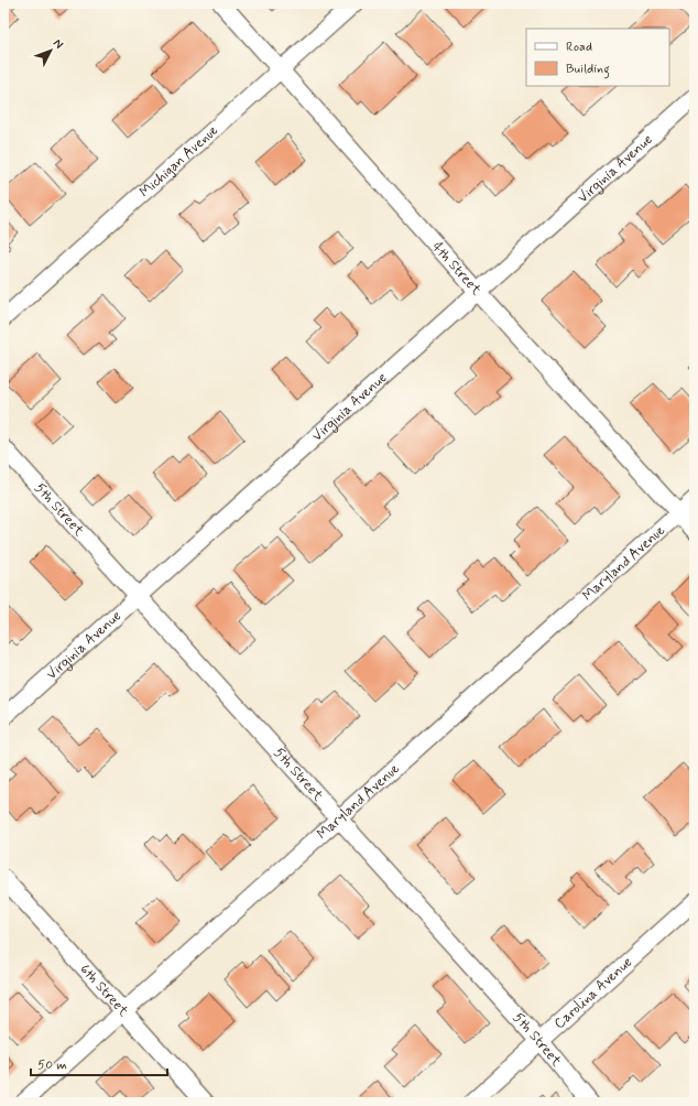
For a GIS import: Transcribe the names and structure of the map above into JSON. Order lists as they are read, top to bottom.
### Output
{
  "streets": {
    "street": [
      "Michigan Avenue",
      "Virginia Avenue",
      "4th Street",
      "5th Street",
      "Maryland Avenue",
      "6th Street",
      "Carolina Avenue"
    ]
  },
  "crossings": [
    ["Michigan Avenue", "4th Street"],
    ["Virginia Avenue", "4th Street"],
    ["Virginia Avenue", "5th Street"],
    ["4th Street", "Maryland Avenue"],
    ["5th Street", "Maryland Avenue"],
    ["5th Street", "Carolina Avenue"],
    ["Maryland Avenue", "6th Street"]
  ],
  "legend": ["Road", "Building"],
  "scale_bar": "50 m",
  "north": "top right"
}
